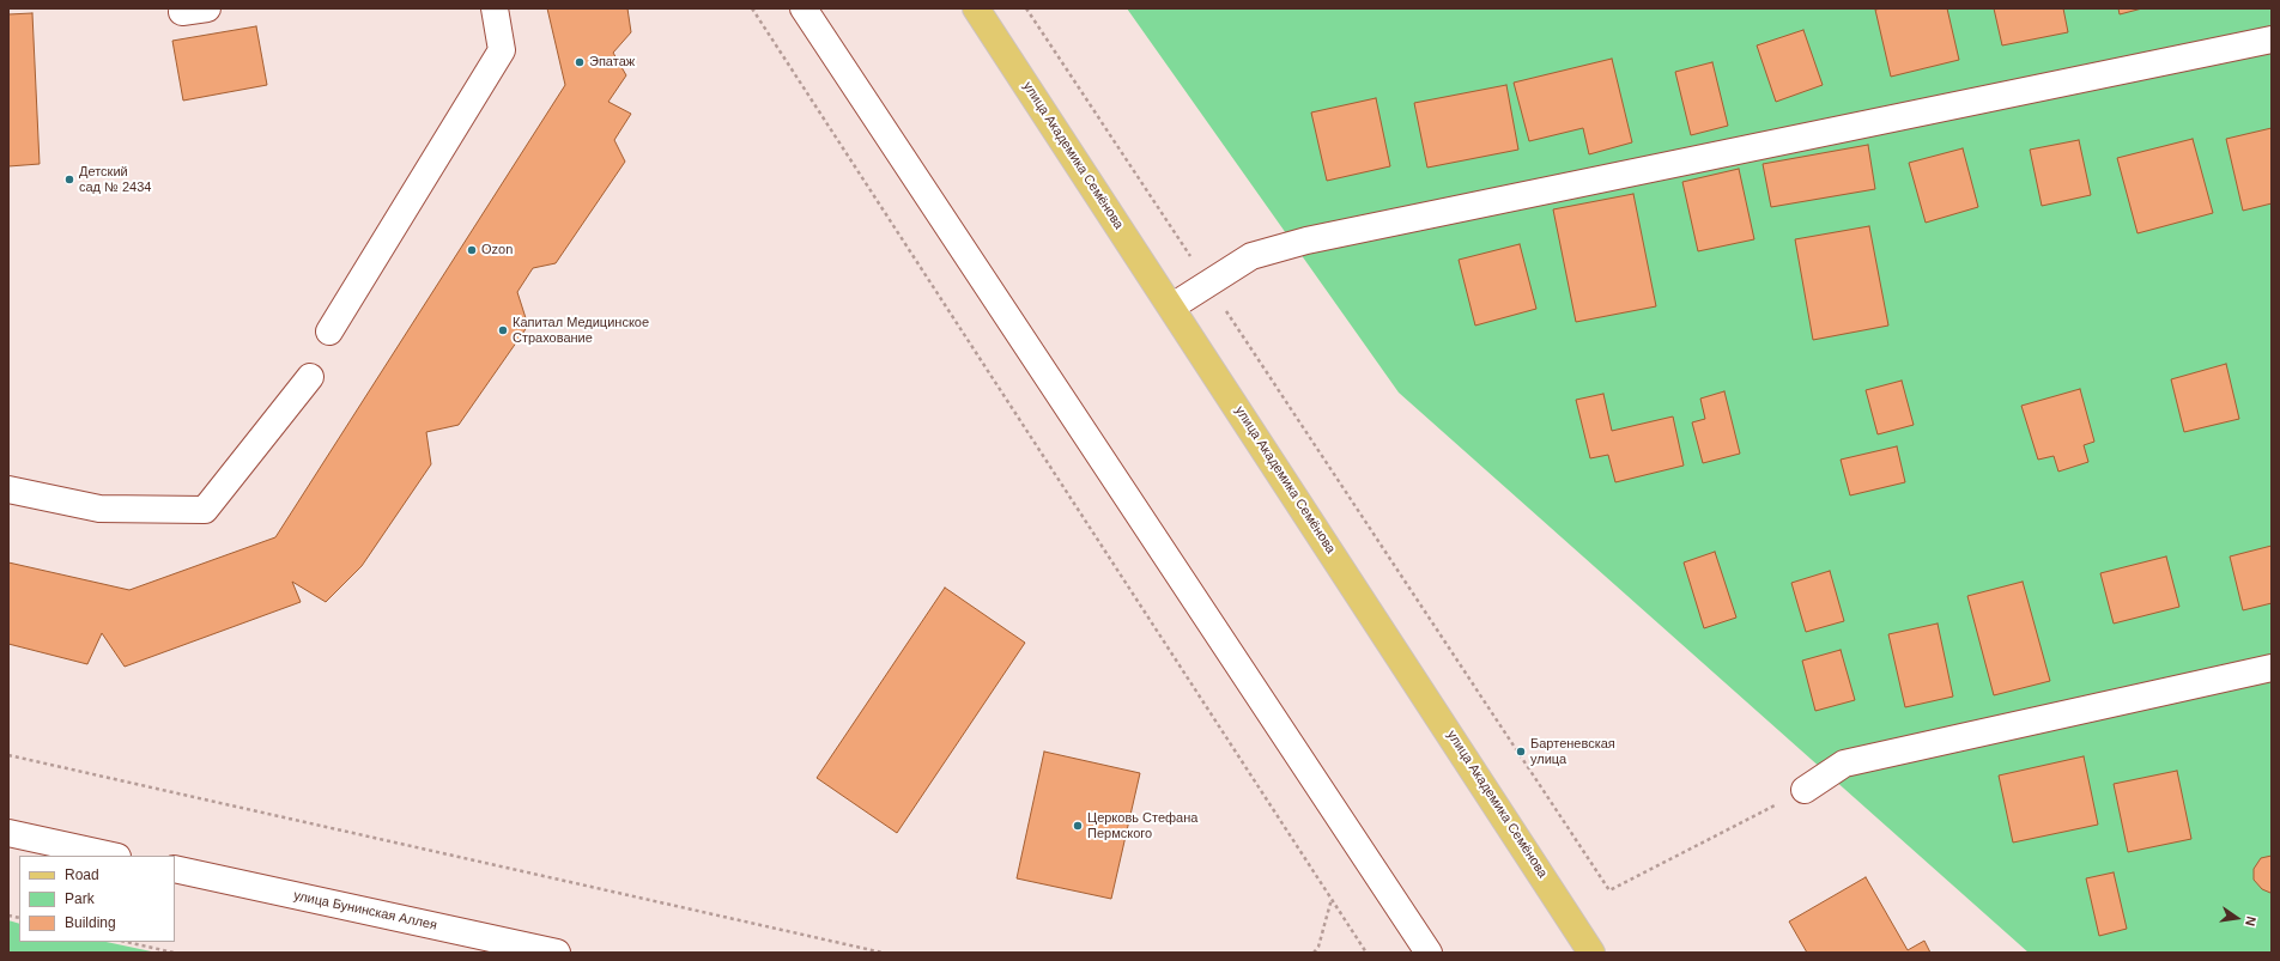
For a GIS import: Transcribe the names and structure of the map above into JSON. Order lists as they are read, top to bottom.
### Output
{
  "streets": {
    "main road": ["улица Академика Семёнова"],
    "street": ["улица Бунинская Аллея"]
  },
  "places": [
    "Эпатаж",
    "Детский сад № 2434",
    "Ozon",
    "Капитал Медицинское Страхование",
    "Бартеневская улица",
    "Церковь Стефана Пермского"
  ],
  "legend": ["Road", "Park", "Building"],
  "north": "right"
}
